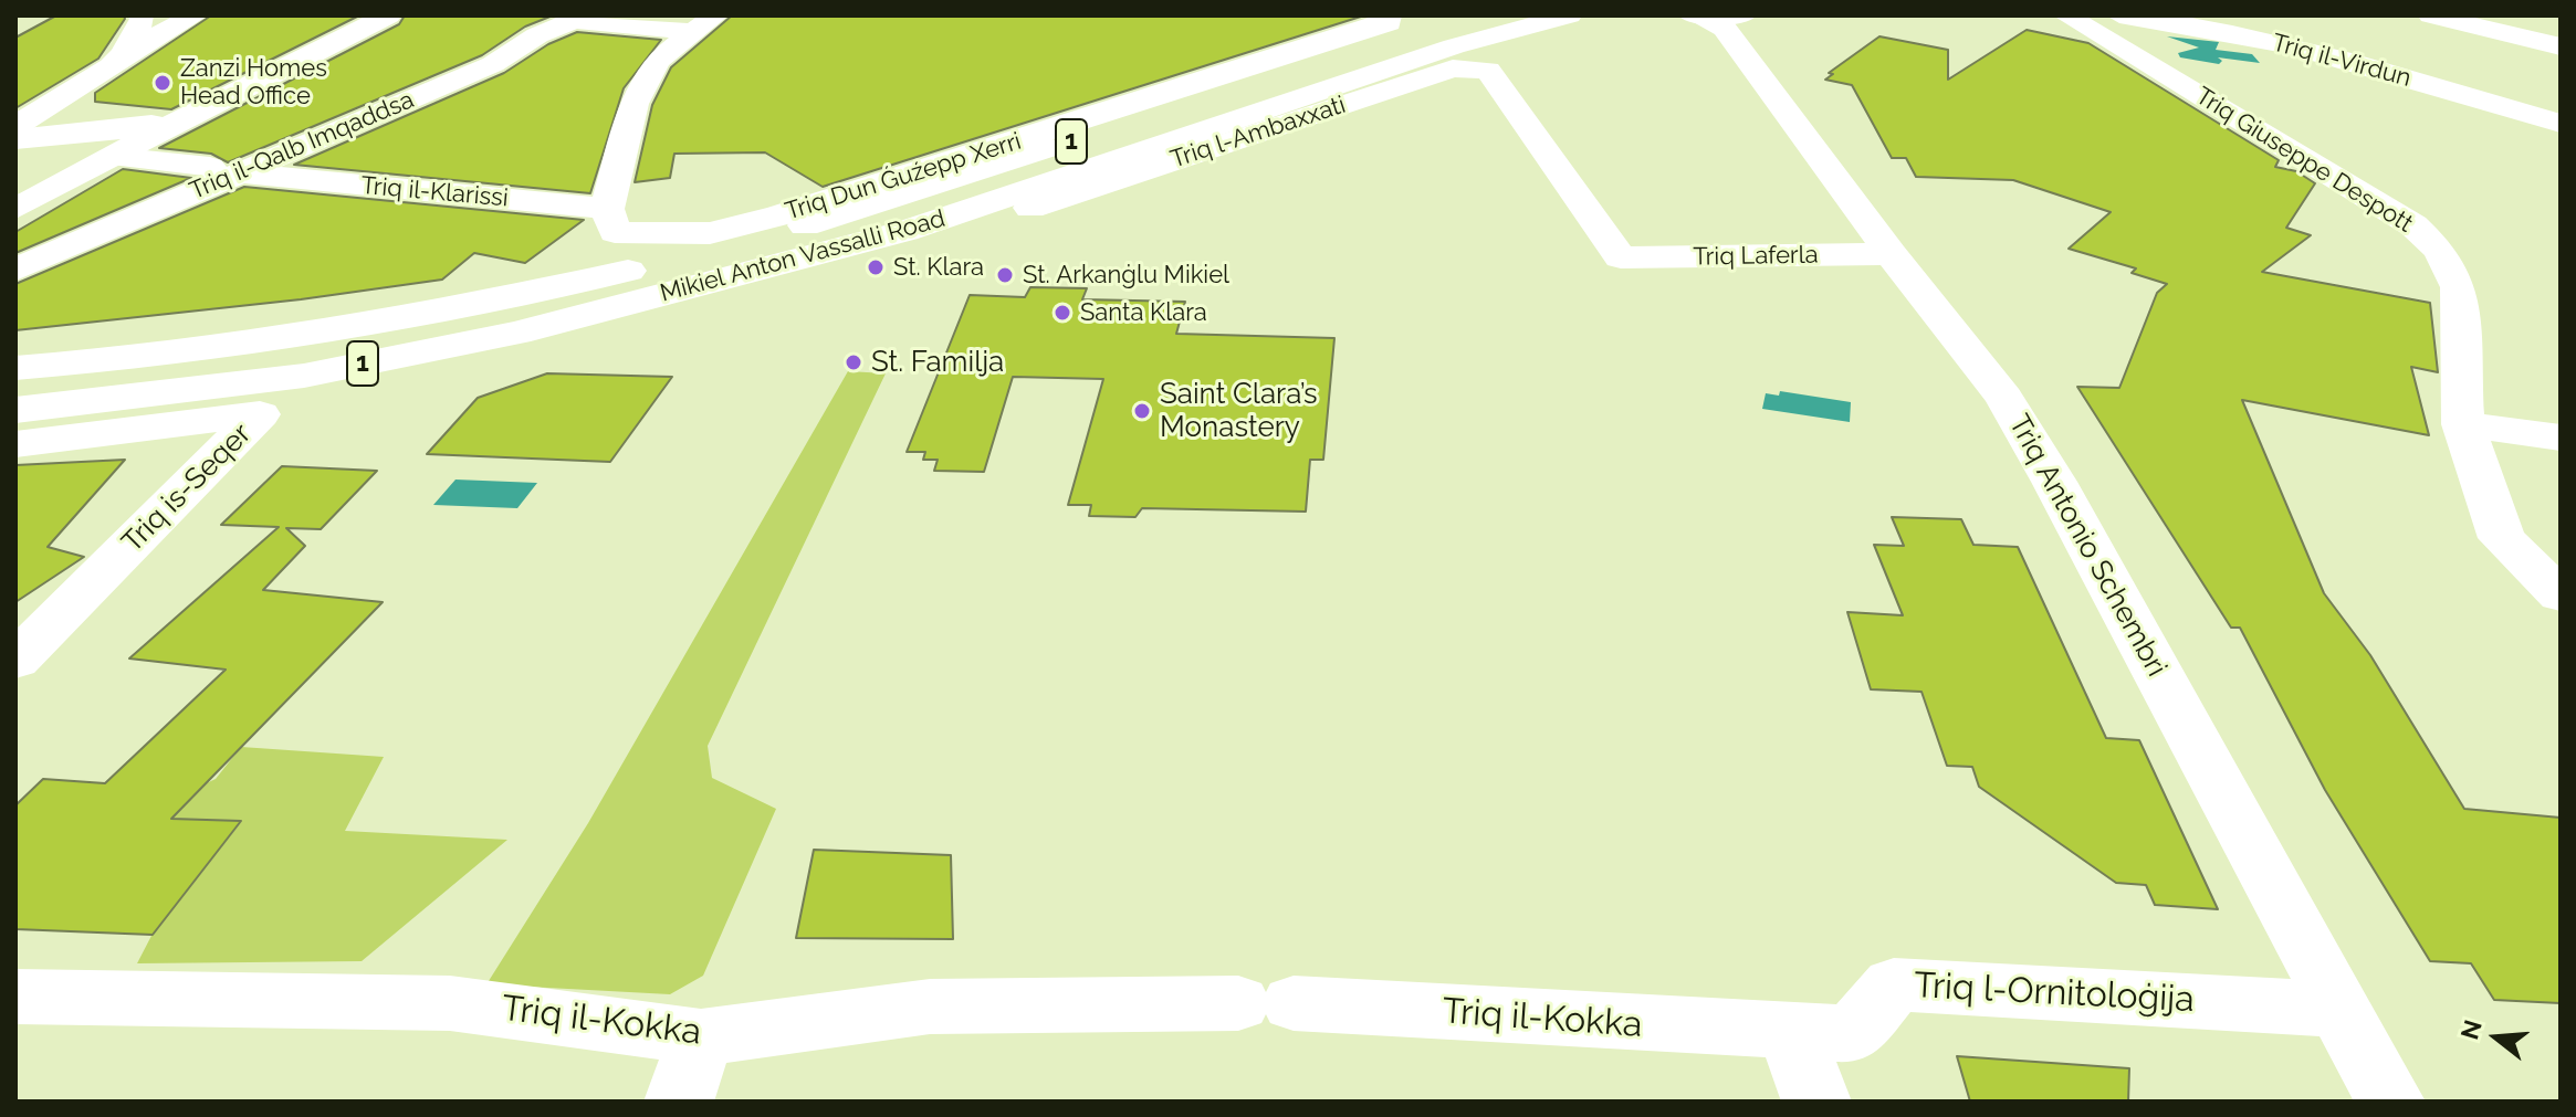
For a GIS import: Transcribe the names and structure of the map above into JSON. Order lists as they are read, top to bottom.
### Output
{
  "streets": {
    "main road": [
      "Triq il-Virdun",
      "Triq l-Ambaxxati",
      "1",
      "Triq il-Qalb Imqaddsa",
      "Triq Giuseppe Despott",
      "Triq Dun Ǵuźepp Xerri",
      "Triq il-Klarissi",
      "Mikiel Anton Vassalli Road",
      "Triq Laferla",
      "Triq is-Seqer",
      "Triq Antonio Schembri",
      "Triq l-Ornitoloġija",
      "Triq il-Kokka"
    ]
  },
  "crossings": [
    ["Triq l-Ambaxxati", "Triq Laferla"],
    ["1", "Mikiel Anton Vassalli Road"],
    ["Triq il-Qalb Imqaddsa", "Triq il-Klarissi"],
    ["Triq Dun Ǵuźepp Xerri", "Triq il-Klarissi"],
    ["Triq Dun Ǵuźepp Xerri", "Mikiel Anton Vassalli Road"],
    ["Triq Laferla", "Triq Antonio Schembri"],
    ["Triq Antonio Schembri", "Triq l-Ornitoloġija"],
    ["Triq l-Ornitoloġija", "Triq il-Kokka"]
  ],
  "places": [
    "Zanzi Homes Head Office",
    "St. Klara",
    "St. Arkanġlu Mikiel",
    "Santa Klara",
    "St. Familja",
    "Saint Clara’s Monastery"
  ],
  "north": "left"
}
